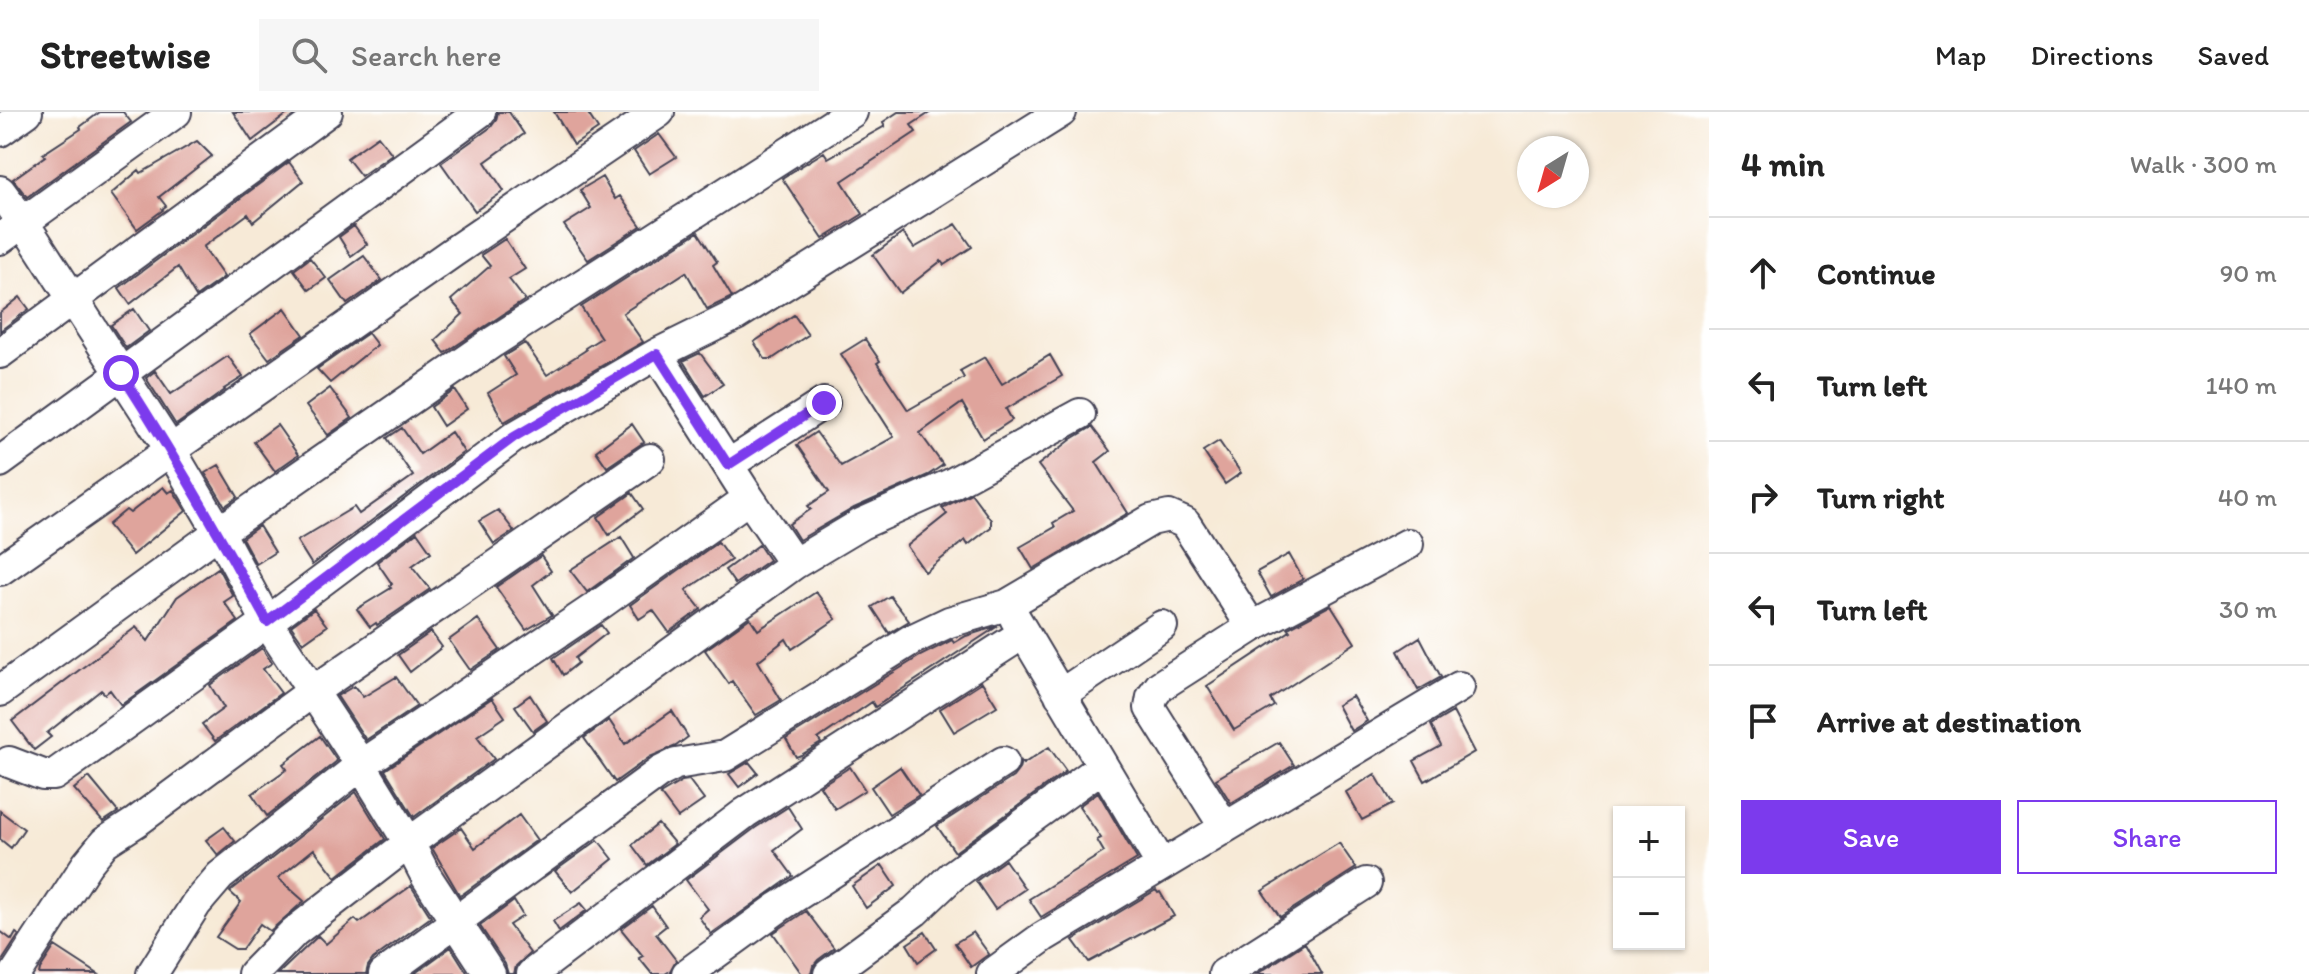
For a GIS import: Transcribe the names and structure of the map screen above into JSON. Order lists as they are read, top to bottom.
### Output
{
  "north": "bottom left",
  "page": {
    "header": "Streetwise",
    "search": "Search here",
    "nav": ["Map", "Directions", "Saved"],
    "heading": ["4 min", "Walk · 300 m"],
    "list": [
      ["Continue", "90 m"],
      ["Turn left", "140 m"],
      ["Turn right", "40 m"],
      ["Turn left", "30 m"],
      "Arrive at destination"
    ],
    "buttons": ["Save", "Share"],
    "map_buttons": ["+", "−"]
  }
}
